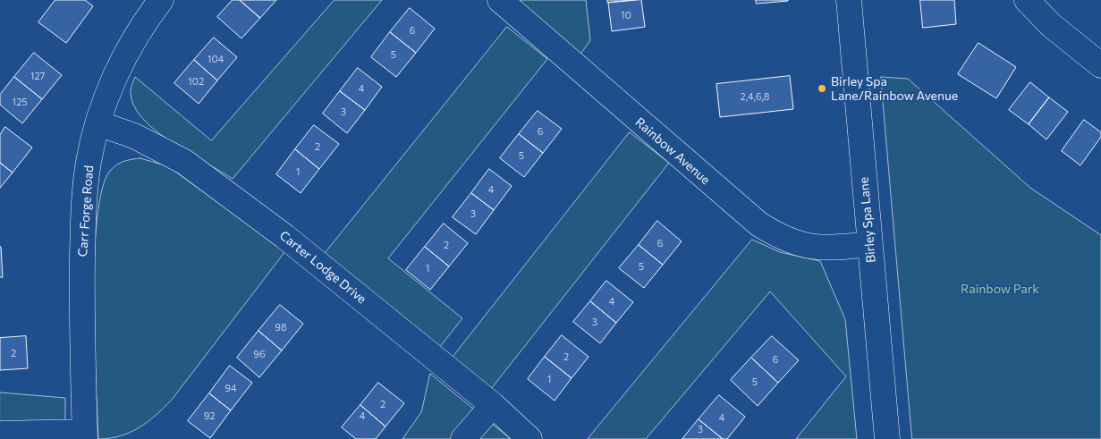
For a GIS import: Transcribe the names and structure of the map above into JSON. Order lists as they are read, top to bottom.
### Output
{
  "streets": {
    "street": [
      "Rainbow Avenue",
      "Carr Forge Road",
      "Birley Spa Lane",
      "Carter Lodge Drive"
    ]
  },
  "crossings": [
    ["Rainbow Avenue", "Birley Spa Lane"],
    ["Carr Forge Road", "Carter Lodge Drive"]
  ],
  "parks": ["Rainbow Park"],
  "places": ["Birley Spa Lane/Rainbow Avenue"],
  "house_numbers": [
    "10",
    "6",
    "5",
    "104",
    "127",
    "102",
    "4",
    "2,4,6,8",
    "125",
    "3",
    "6",
    "2",
    "5",
    "1",
    "4",
    "3",
    "6",
    "2",
    "5",
    "1",
    "4",
    "3",
    "98",
    "2",
    "96",
    "2",
    "6",
    "1",
    "5",
    "94",
    "2",
    "92",
    "4",
    "4",
    "3"
  ]
}
